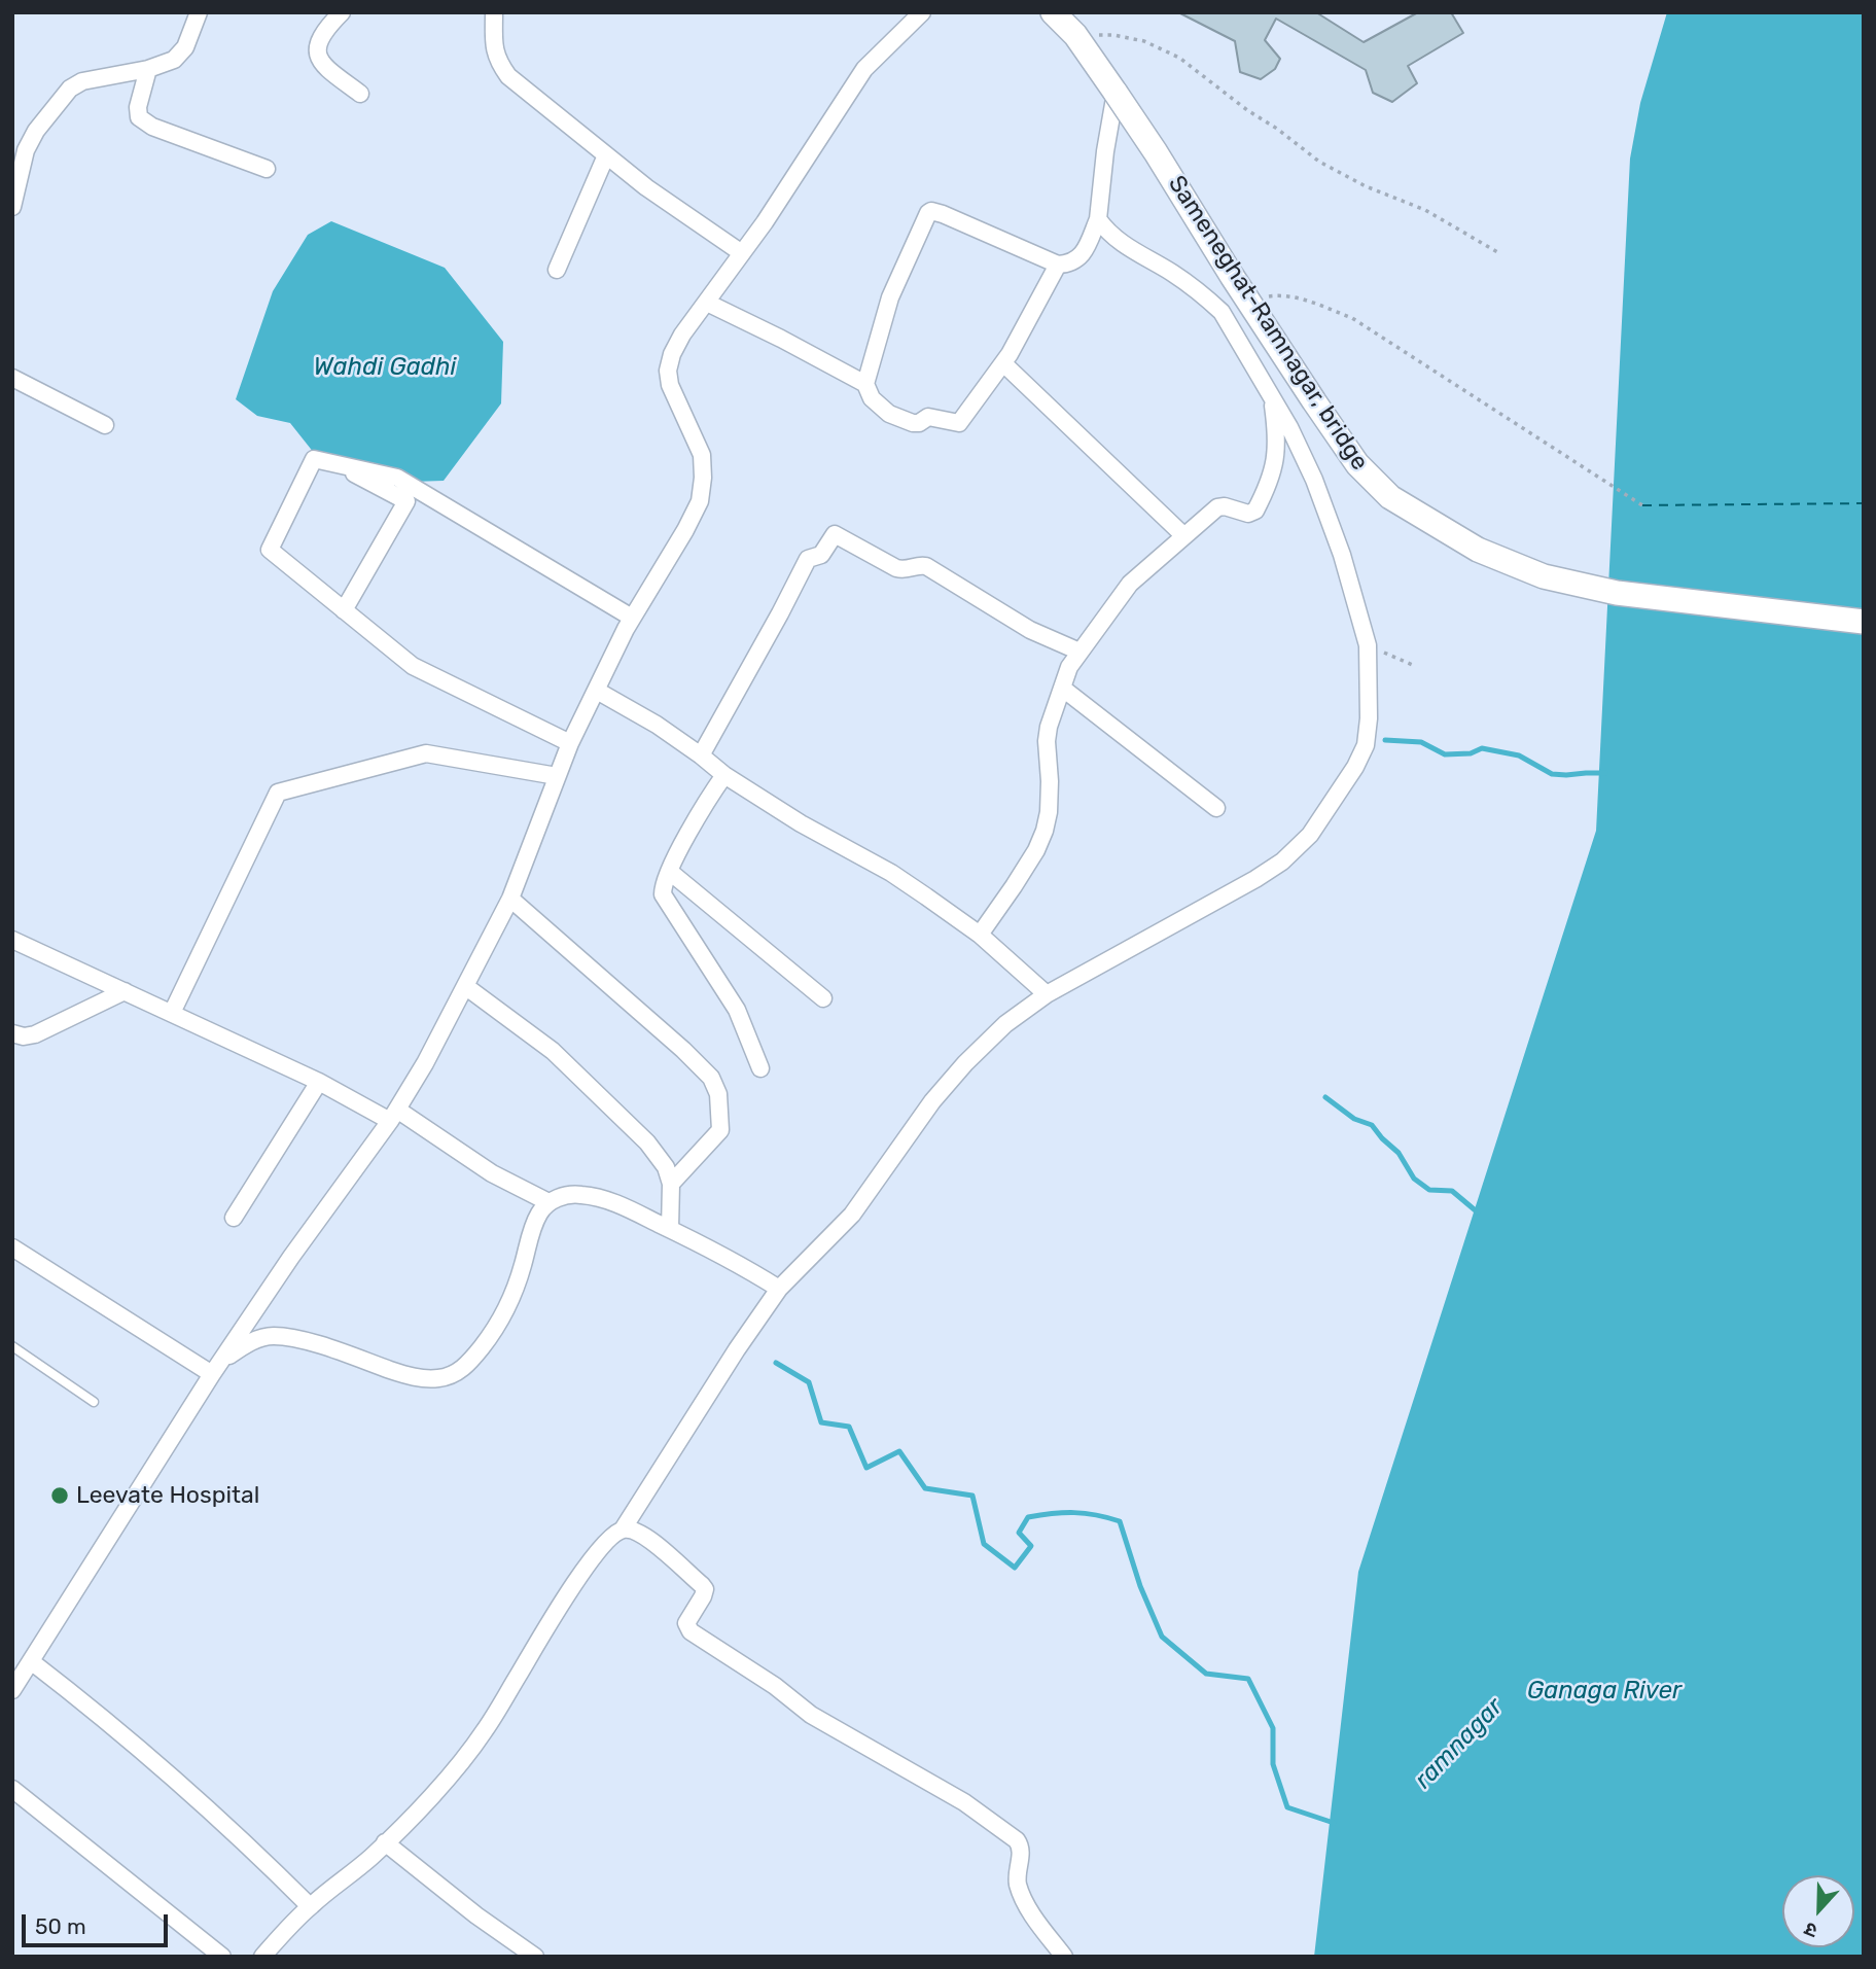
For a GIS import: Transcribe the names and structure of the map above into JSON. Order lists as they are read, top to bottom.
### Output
{
  "streets": {
    "main road": ["Sameneghat-Ramnagar, bridge"]
  },
  "water": ["Wahdi Gadhi", "Ganaga River", "ramnagar"],
  "places": ["Leevate Hospital"],
  "scale_bar": "50 m",
  "north": "bottom"
}
